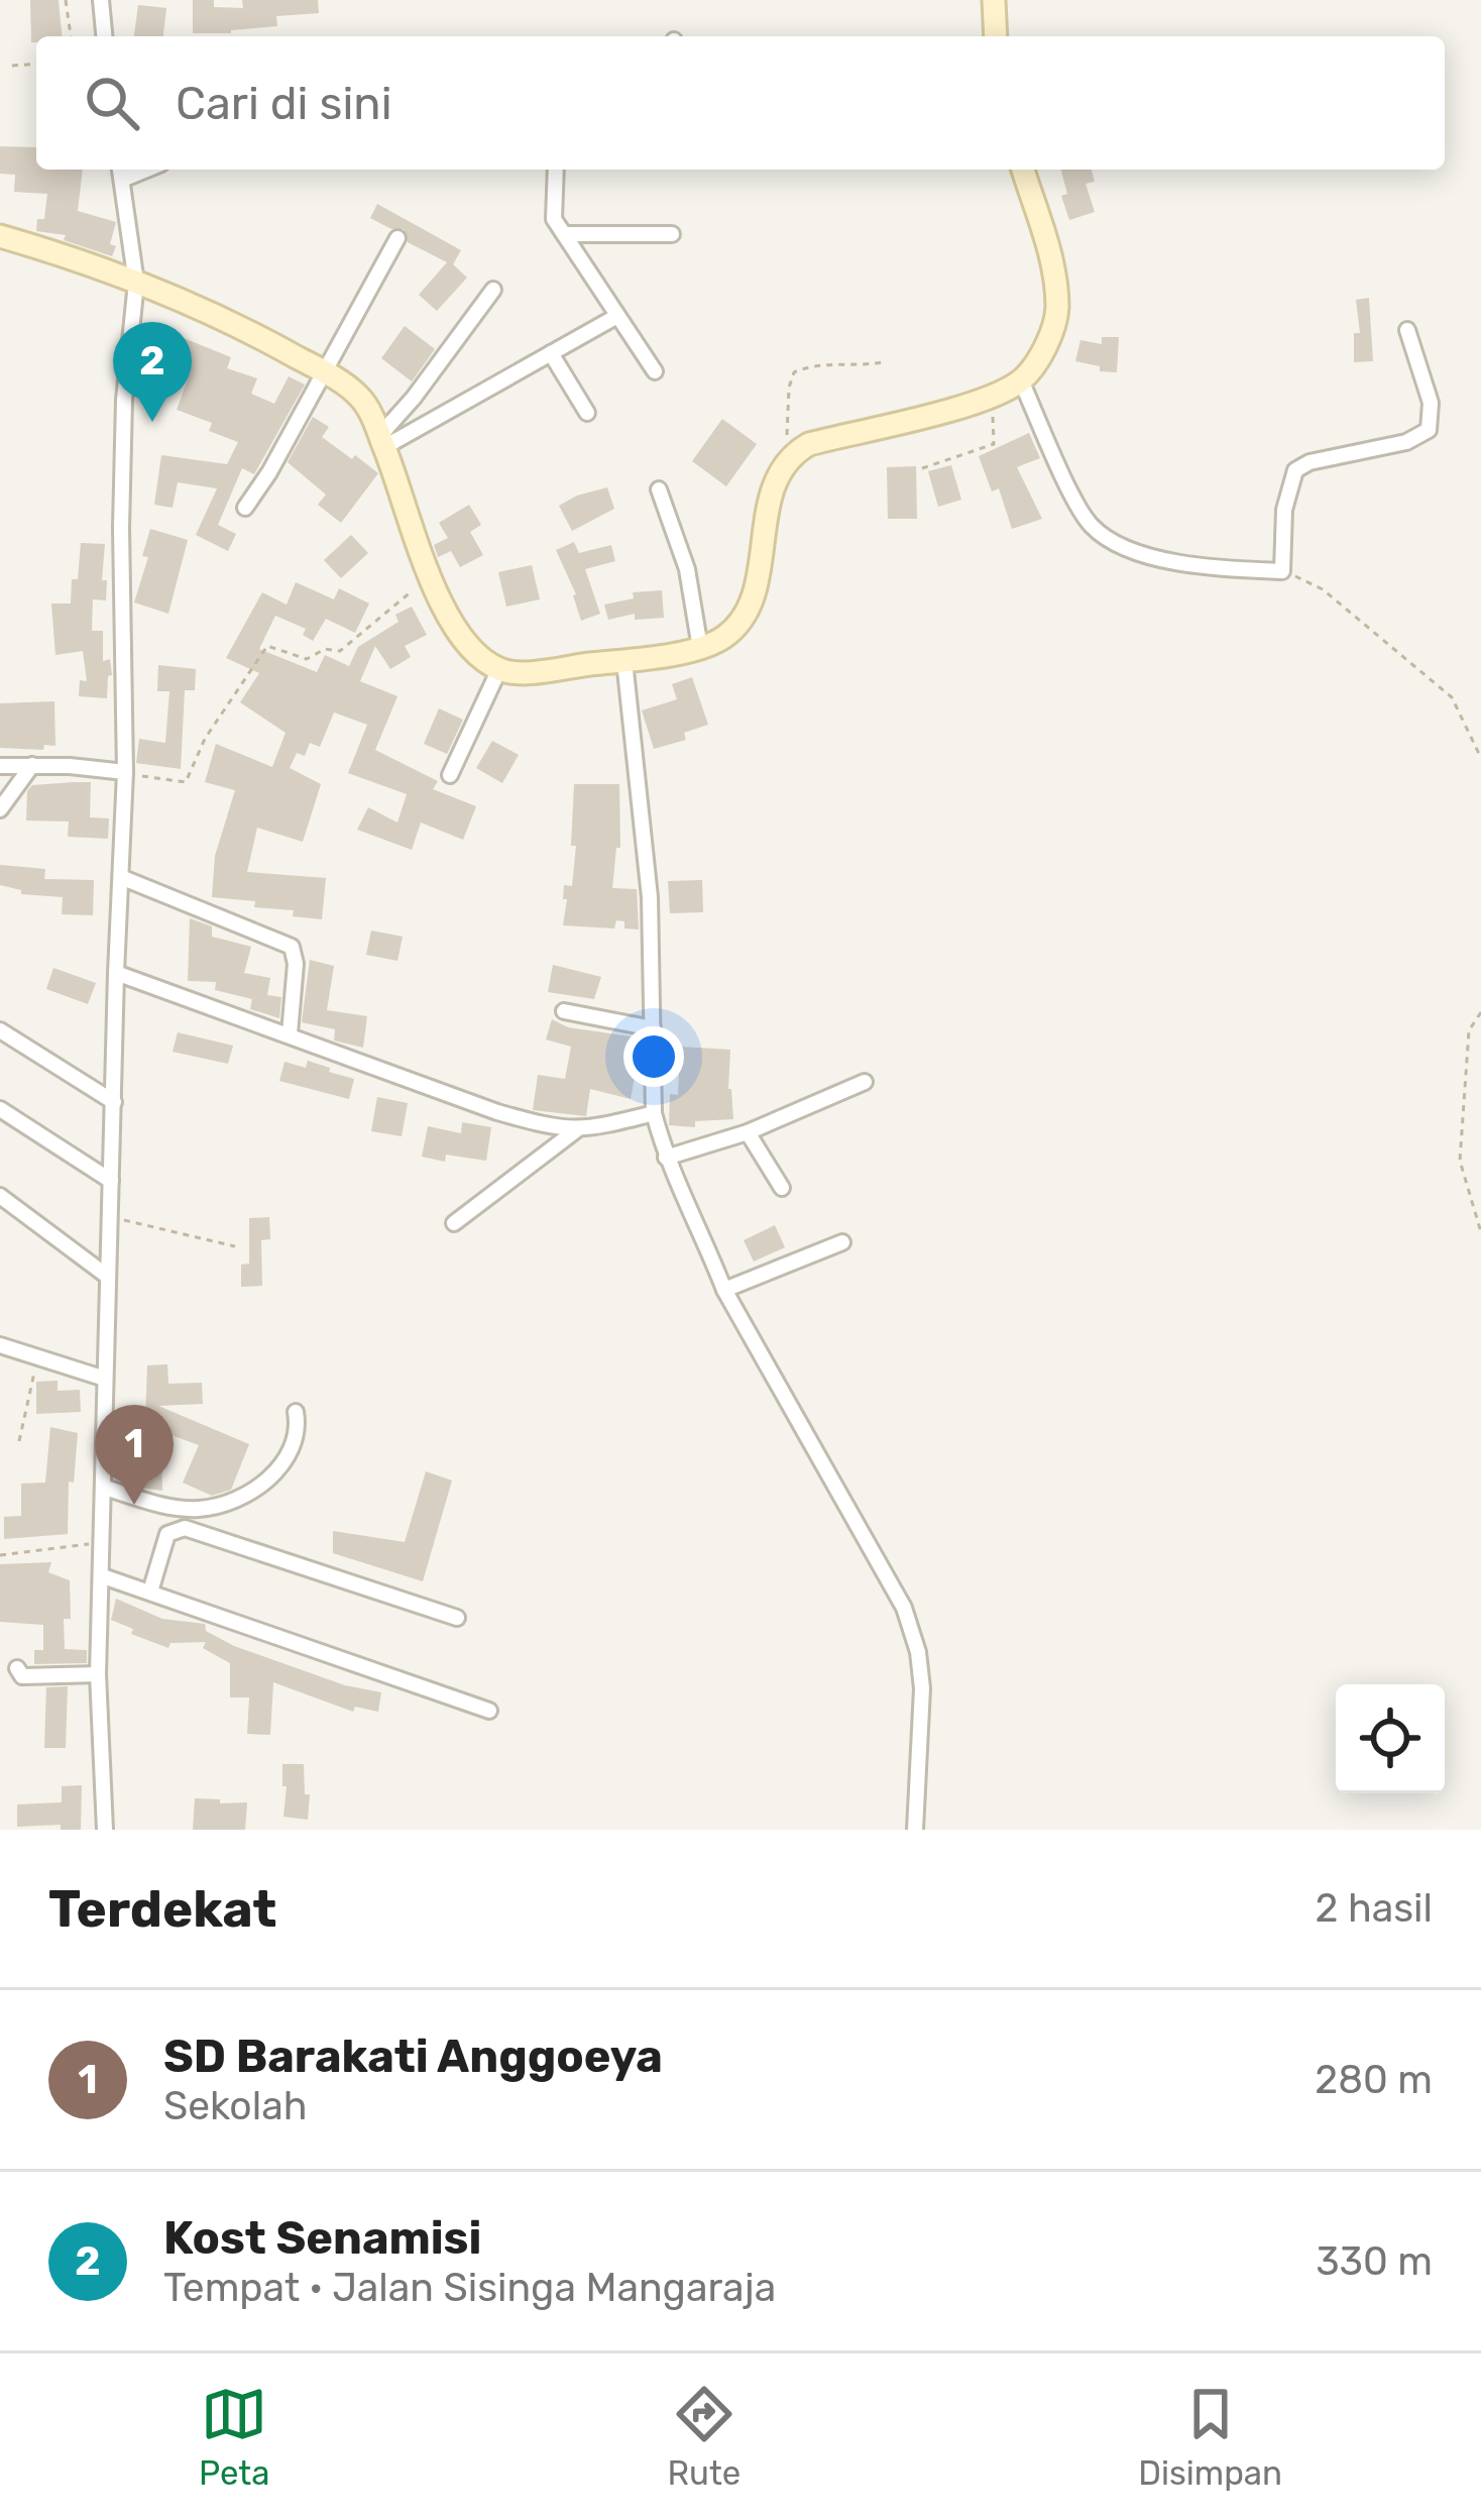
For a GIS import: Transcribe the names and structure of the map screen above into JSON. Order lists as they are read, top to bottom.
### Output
{
  "page": {
    "search": "Cari di sini",
    "pins": ["2", "1"],
    "heading": ["Terdekat", "2 hasil"],
    "list": [
      {
        "mark": "1",
        "name": "SD Barakati Anggoeya",
        "note": "Sekolah",
        "value": "280 m"
      },
      {
        "mark": "2",
        "name": "Kost Senamisi",
        "note": "Tempat · Jalan Sisinga Mangaraja",
        "value": "330 m"
      }
    ],
    "nav": ["Peta", "Rute", "Disimpan"]
  }
}
